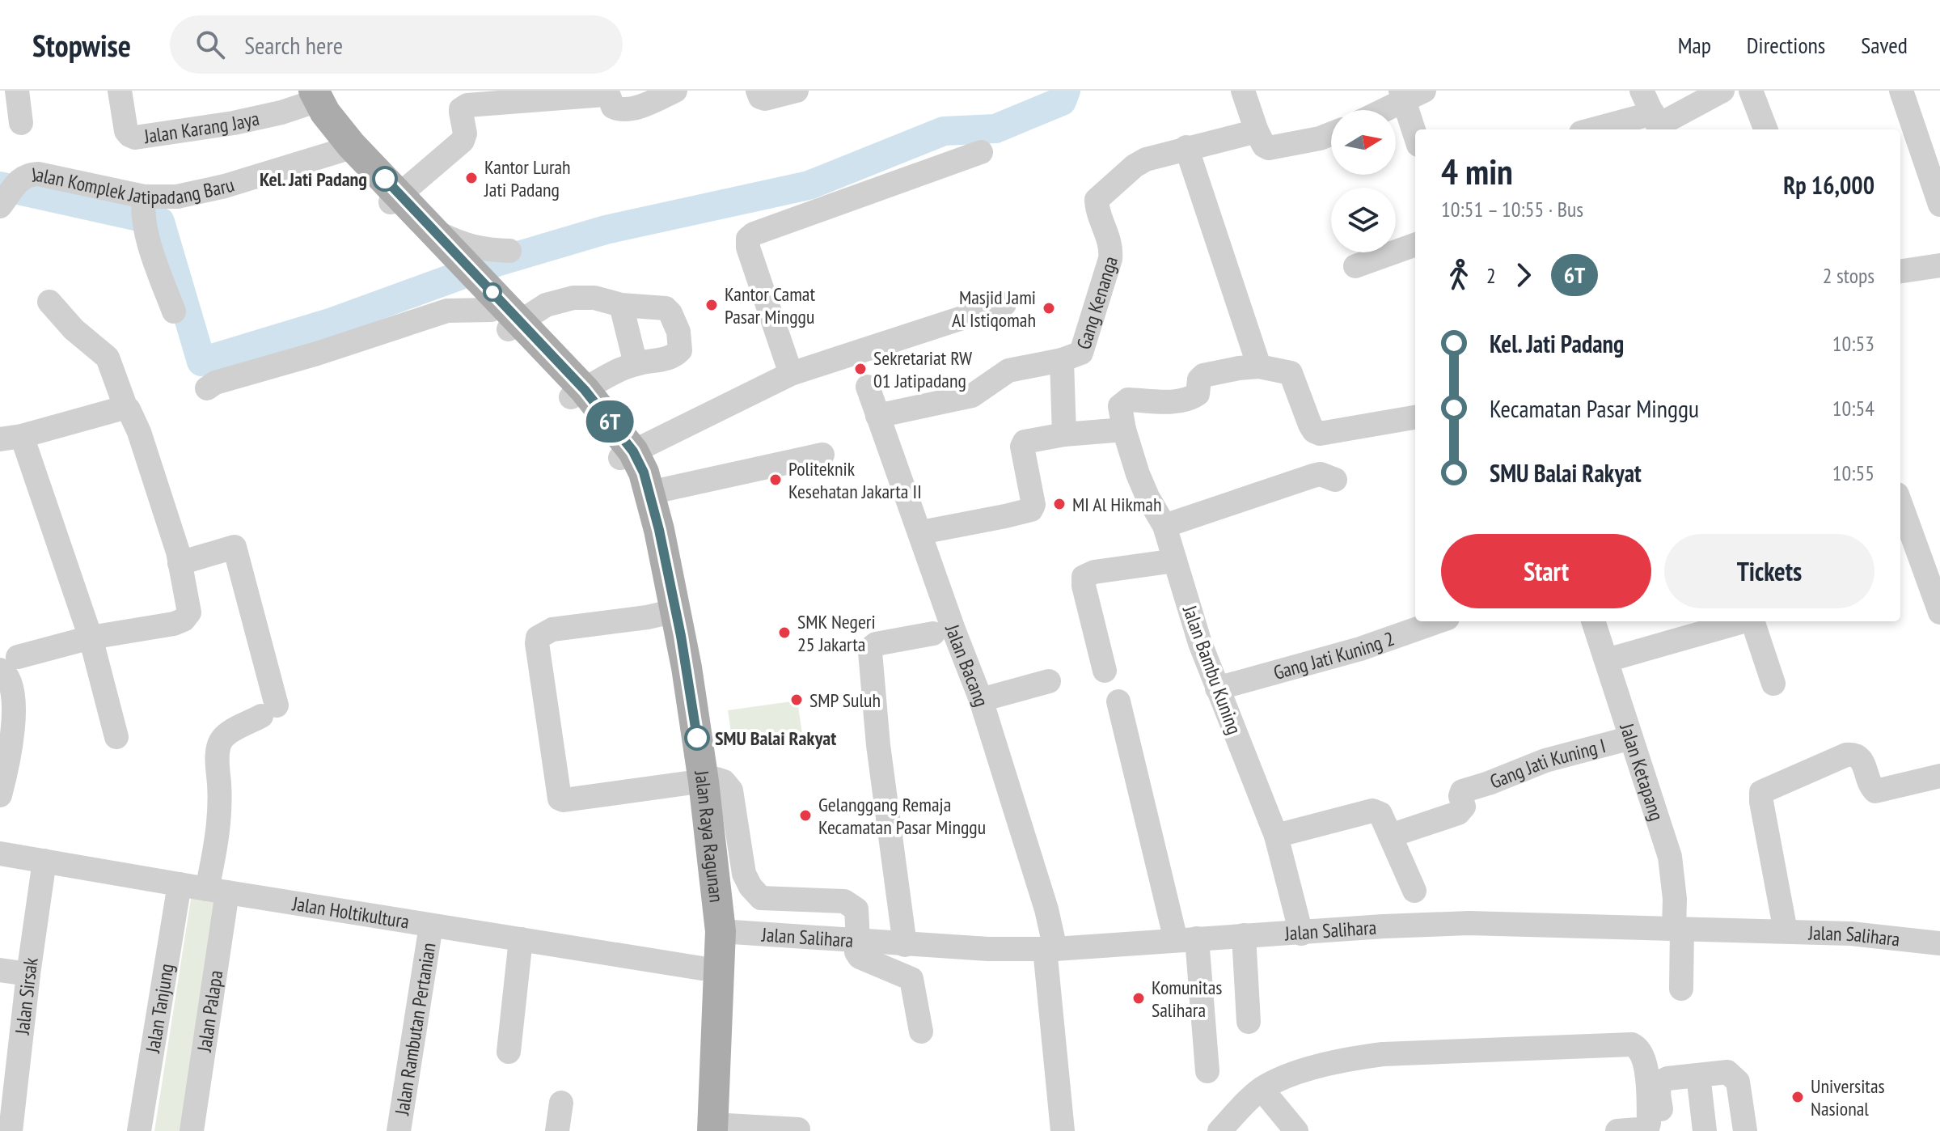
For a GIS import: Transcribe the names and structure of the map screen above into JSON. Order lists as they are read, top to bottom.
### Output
{
  "streets": {
    "main road": ["Jalan Raya Ragunan"],
    "street": [
      "Jalan Karang Jaya",
      "Jalan Komplek Jatipadang Baru",
      "Gang Kenanga",
      "Gang Jati Kuning 2",
      "Jalan Bacang",
      "Jalan Bambu Kuning",
      "Gang Jati Kuning I",
      "Jalan Ketapang",
      "Jalan Holtikultura",
      "Jalan Salihara",
      "Jalan Sirsak",
      "Jalan Tanjung",
      "Jalan Palapa",
      "Jalan Rambutan Pertanian"
    ]
  },
  "crossings": [
    ["Jalan Karang Jaya", "Jalan Raya Ragunan"],
    ["Jalan Komplek Jatipadang Baru", "Jalan Raya Ragunan"],
    ["Gang Kenanga", "Jalan Bacang"],
    ["Gang Jati Kuning 2", "Jalan Bambu Kuning"],
    ["Jalan Bacang", "Jalan Salihara"],
    ["Jalan Bambu Kuning", "Jalan Salihara"],
    ["Gang Jati Kuning I", "Jalan Ketapang"],
    ["Jalan Ketapang", "Jalan Salihara"],
    ["Jalan Raya Ragunan", "Jalan Holtikultura"],
    ["Jalan Raya Ragunan", "Jalan Salihara"],
    ["Jalan Holtikultura", "Jalan Sirsak"],
    ["Jalan Holtikultura", "Jalan Tanjung"],
    ["Jalan Holtikultura", "Jalan Palapa"],
    ["Jalan Holtikultura", "Jalan Rambutan Pertanian"]
  ],
  "places": [
    "Kantor Lurah Jati Padang",
    "Kel. Jati Padang",
    "Kantor Camat Pasar Minggu",
    "Masjid Jami Al Istiqomah",
    "Sekretariat RW 01 Jatipadang",
    "Politeknik Kesehatan Jakarta II",
    "MI Al Hikmah",
    "SMK Negeri 25 Jakarta",
    "SMP Suluh",
    "SMU Balai Rakyat",
    "Gelanggang Remaja Kecamatan Pasar Minggu",
    "Komunitas Salihara",
    "Universitas Nasional"
  ],
  "lines": ["bus line 6T"],
  "north": "right",
  "page": {
    "header": "Stopwise",
    "search": "Search here",
    "nav": ["Map", "Directions", "Saved"],
    "on_map": "6T",
    "heading": ["4 min", "10:51 – 10:55 · Bus", "Rp 16,000"],
    "legs": ["2", "6T", "2 stops"],
    "list": [
      {
        "name": "Kel. Jati Padang",
        "value": "10:53"
      },
      {
        "name": "Kecamatan Pasar Minggu",
        "value": "10:54"
      },
      {
        "name": "SMU Balai Rakyat",
        "value": "10:55"
      }
    ],
    "buttons": ["Start", "Tickets"]
  }
}
